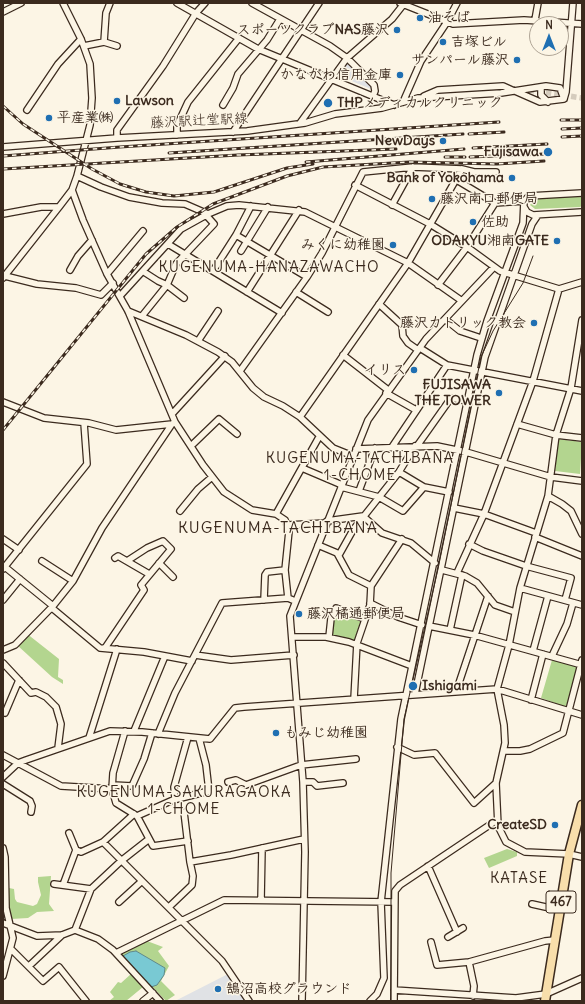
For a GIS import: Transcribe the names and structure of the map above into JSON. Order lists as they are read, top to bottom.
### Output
{
  "streets": {
    "highway": ["467"],
    "street": ["藤沢駅辻堂駅線"]
  },
  "districts": [
    "KUGENUMA-HANAZAWACHO",
    "KUGENUMA-TACHIBANA 1-CHOME",
    "KUGENUMA-TACHIBANA",
    "KUGENUMA-SAKURAGAOKA 1-CHOME",
    "KATASE"
  ],
  "places": [
    "油そば",
    "スポーツクラブNAS藤沢",
    "吉塚ビル",
    "サンパール藤沢",
    "かながわ信用金庫",
    "Lawson",
    "THPメディカルクリニック",
    "平産業㈱",
    "NewDays",
    "Fujisawa",
    "Bank of Yokohama",
    "藤沢南口郵便局",
    "佐助",
    "ODAKYU湘南GATE",
    "みくに幼稚園",
    "藤沢カトリック教会",
    "イリス",
    "FUJISAWA THE TOWER",
    "藤沢橘通郵便局",
    "Ishigami",
    "もみじ幼稚園",
    "CreateSD",
    "鵠沼高校グラウンド"
  ],
  "north": "top"
}
